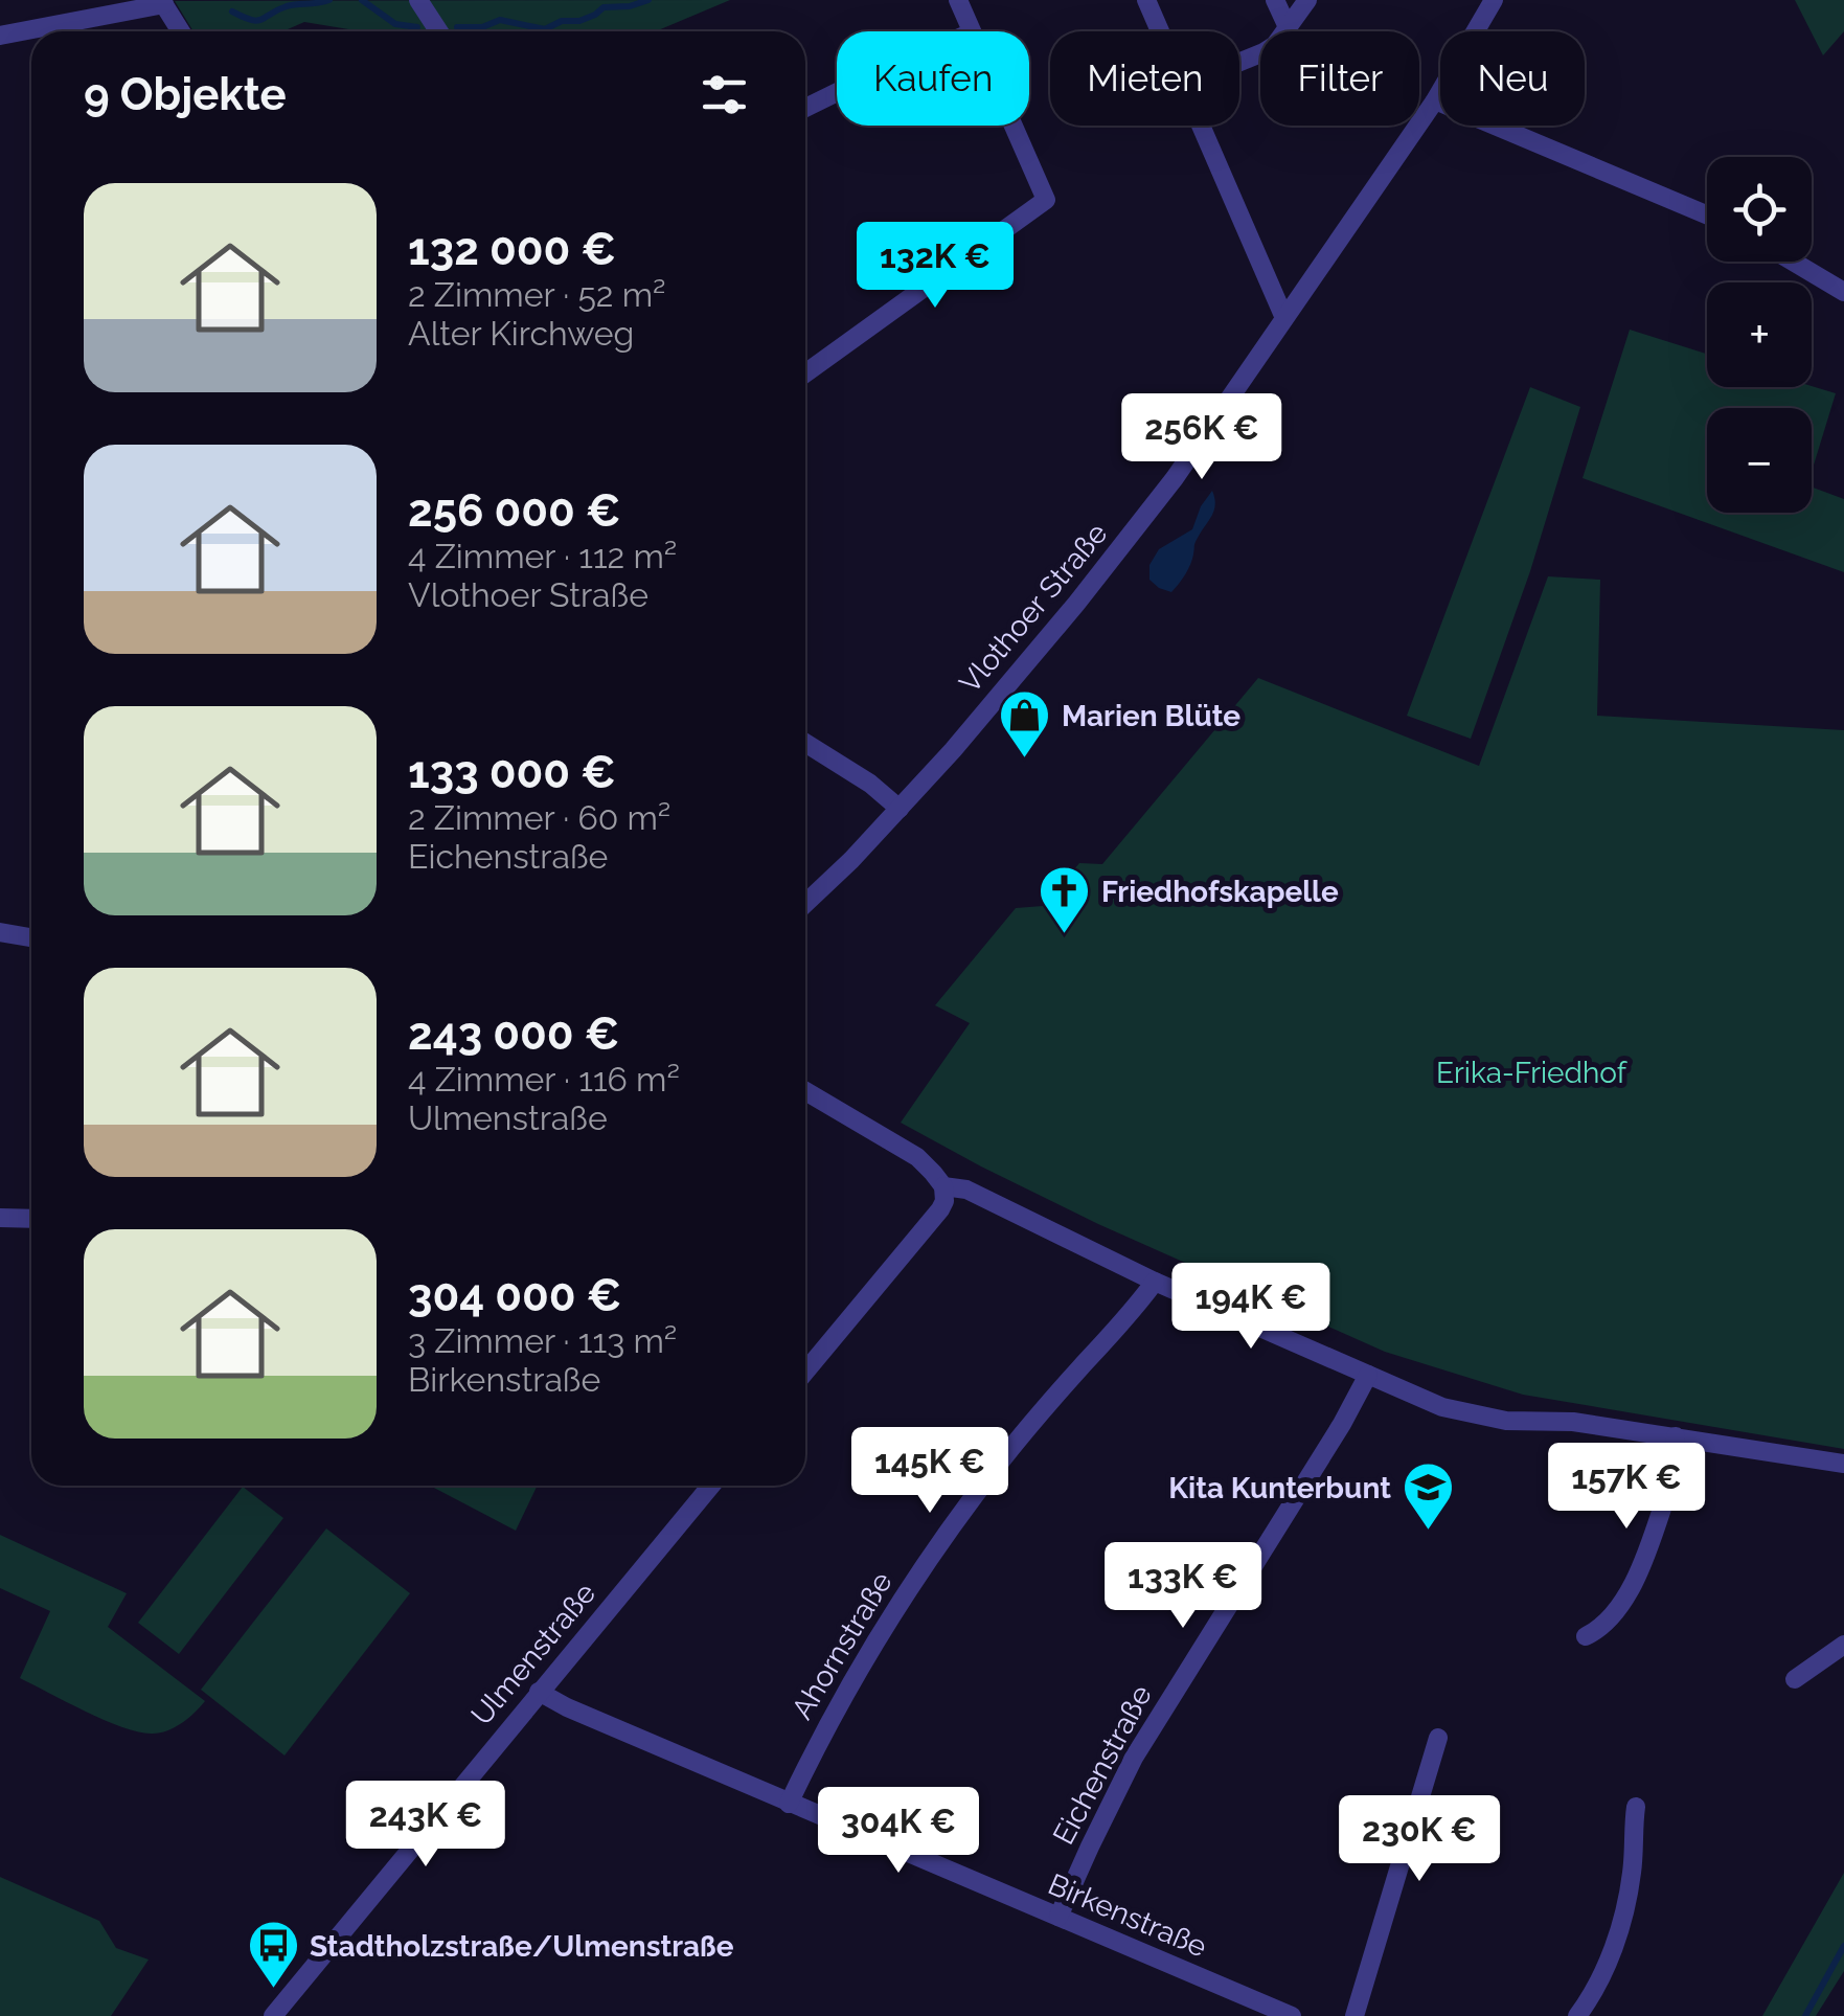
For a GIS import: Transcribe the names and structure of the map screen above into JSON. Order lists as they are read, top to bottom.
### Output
{
  "streets": {
    "street": [
      "Vlothoer Straße",
      "Ahornstraße",
      "Ulmenstraße",
      "Eichenstraße",
      "Birkenstraße"
    ]
  },
  "crossings": [
    ["Ahornstraße", "Birkenstraße"],
    ["Ulmenstraße", "Birkenstraße"],
    ["Eichenstraße", "Birkenstraße"]
  ],
  "parks": ["Erika-Friedhof"],
  "places": {
    "shop": ["Marien Blüte"],
    "church": ["Friedhofskapelle"],
    "school or university": ["Kita Kunterbunt"],
    "bus stop": ["Stadtholzstraße/Ulmenstraße"]
  },
  "page": {
    "chip": [
      "Kaufen",
      "Mieten",
      "Filter",
      "Neu"
    ],
    "heading": "9 Objekte",
    "map_buttons": ["+", "−"],
    "list": [
      {
        "name": "132 000 €",
        "note": "2 Zimmer · 52 m² · Alter Kirchweg"
      },
      {
        "name": "256 000 €",
        "note": "4 Zimmer · 112 m² · Vlothoer Straße"
      },
      {
        "name": "133 000 €",
        "note": "2 Zimmer · 60 m² · Eichenstraße"
      },
      {
        "name": "243 000 €",
        "note": "4 Zimmer · 116 m² · Ulmenstraße"
      },
      {
        "name": "304 000 €",
        "note": "3 Zimmer · 113 m² · Birkenstraße"
      }
    ],
    "price": [
      "132K €",
      "256K €",
      "194K €",
      "145K €",
      "157K €",
      "133K €",
      "243K €",
      "304K €",
      "230K €"
    ]
  }
}
